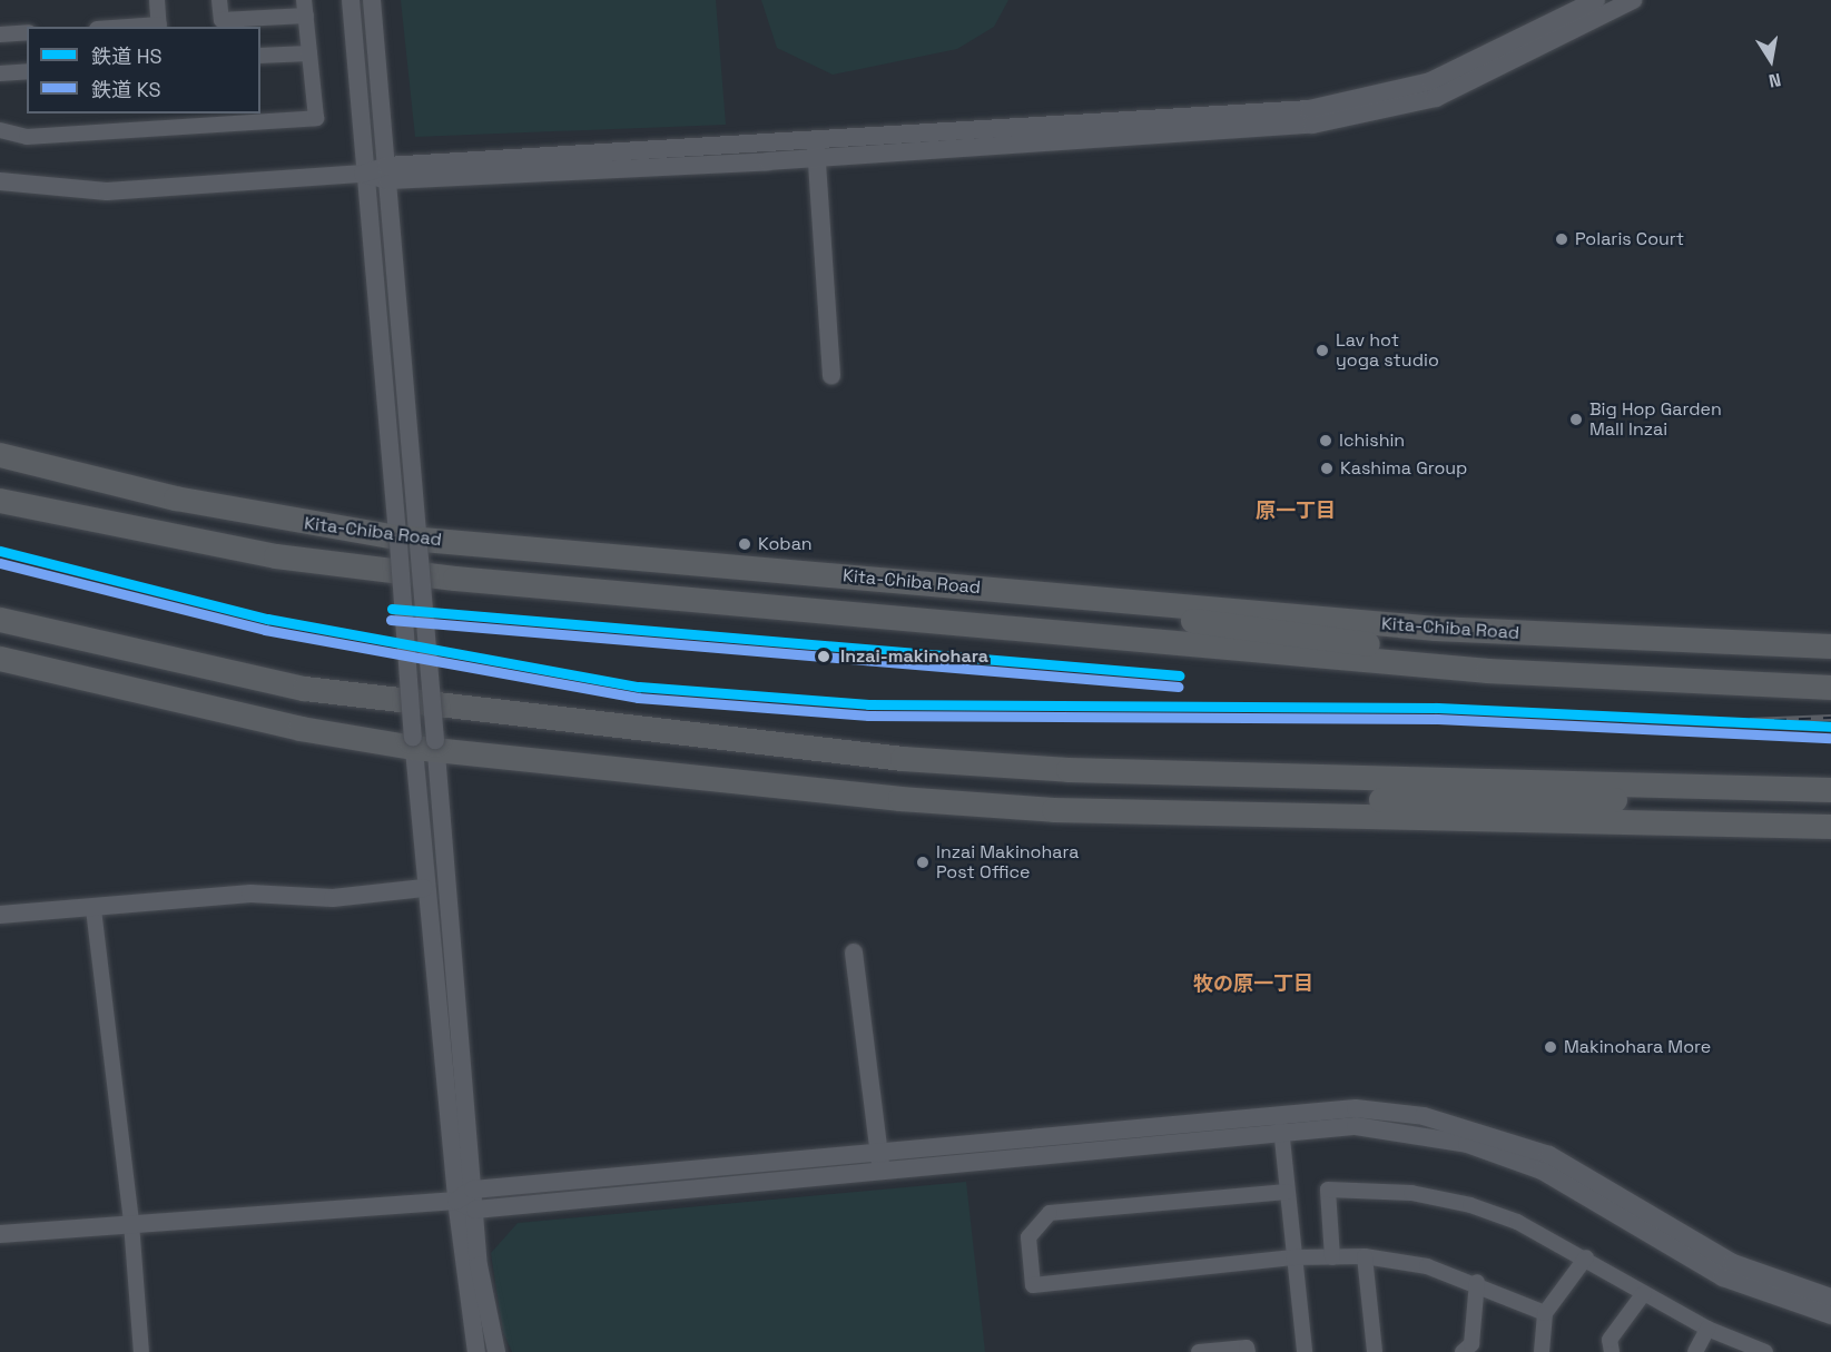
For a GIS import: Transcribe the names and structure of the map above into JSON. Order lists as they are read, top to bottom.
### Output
{
  "streets": {
    "highway": ["Kita-Chiba Road"]
  },
  "districts": ["原一丁目", "牧の原一丁目"],
  "places": [
    "Polaris Court",
    "Lav hot yoga studio",
    "Big Hop Garden Mall Inzai",
    "Ichishin",
    "Kashima Group",
    "Koban",
    "Inzai-makinohara",
    "Inzai Makinohara Post Office",
    "Makinohara More"
  ],
  "lines": ["rail line HS", "rail line KS"],
  "legend": ["鉄道 HS", "鉄道 KS"],
  "north": "bottom"
}
